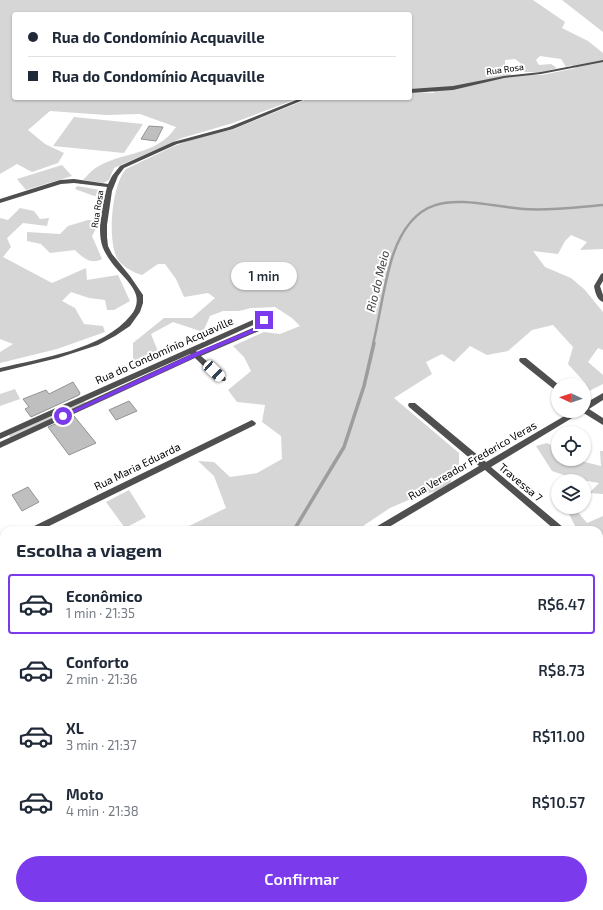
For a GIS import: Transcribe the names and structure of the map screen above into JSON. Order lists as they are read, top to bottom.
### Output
{
  "streets": {
    "street": [
      "Rua Rosa",
      "Rua do Condomínio Acquaville",
      "Rua Vereador Frederico Veras",
      "Rua Maria Eduarda",
      "Travessa 7"
    ]
  },
  "crossings": [
    ["Rua Vereador Frederico Veras", "Travessa 7"]
  ],
  "water": ["Rio do Meio"],
  "north": "left",
  "page": {
    "banner": ["Rua do Condomínio Acquaville", "Rua do Condomínio Acquaville"],
    "bubble": "1 min",
    "heading": "Escolha a viagem",
    "list": [
      {
        "name": "Econômico",
        "note": "1 min · 21:35",
        "value": "R$6.47"
      },
      {
        "name": "Conforto",
        "note": "2 min · 21:36",
        "value": "R$8.73"
      },
      {
        "name": "XL",
        "note": "3 min · 21:37",
        "value": "R$11.00"
      },
      {
        "name": "Moto",
        "note": "4 min · 21:38",
        "value": "R$10.57"
      }
    ],
    "buttons": "Confirmar"
  }
}
